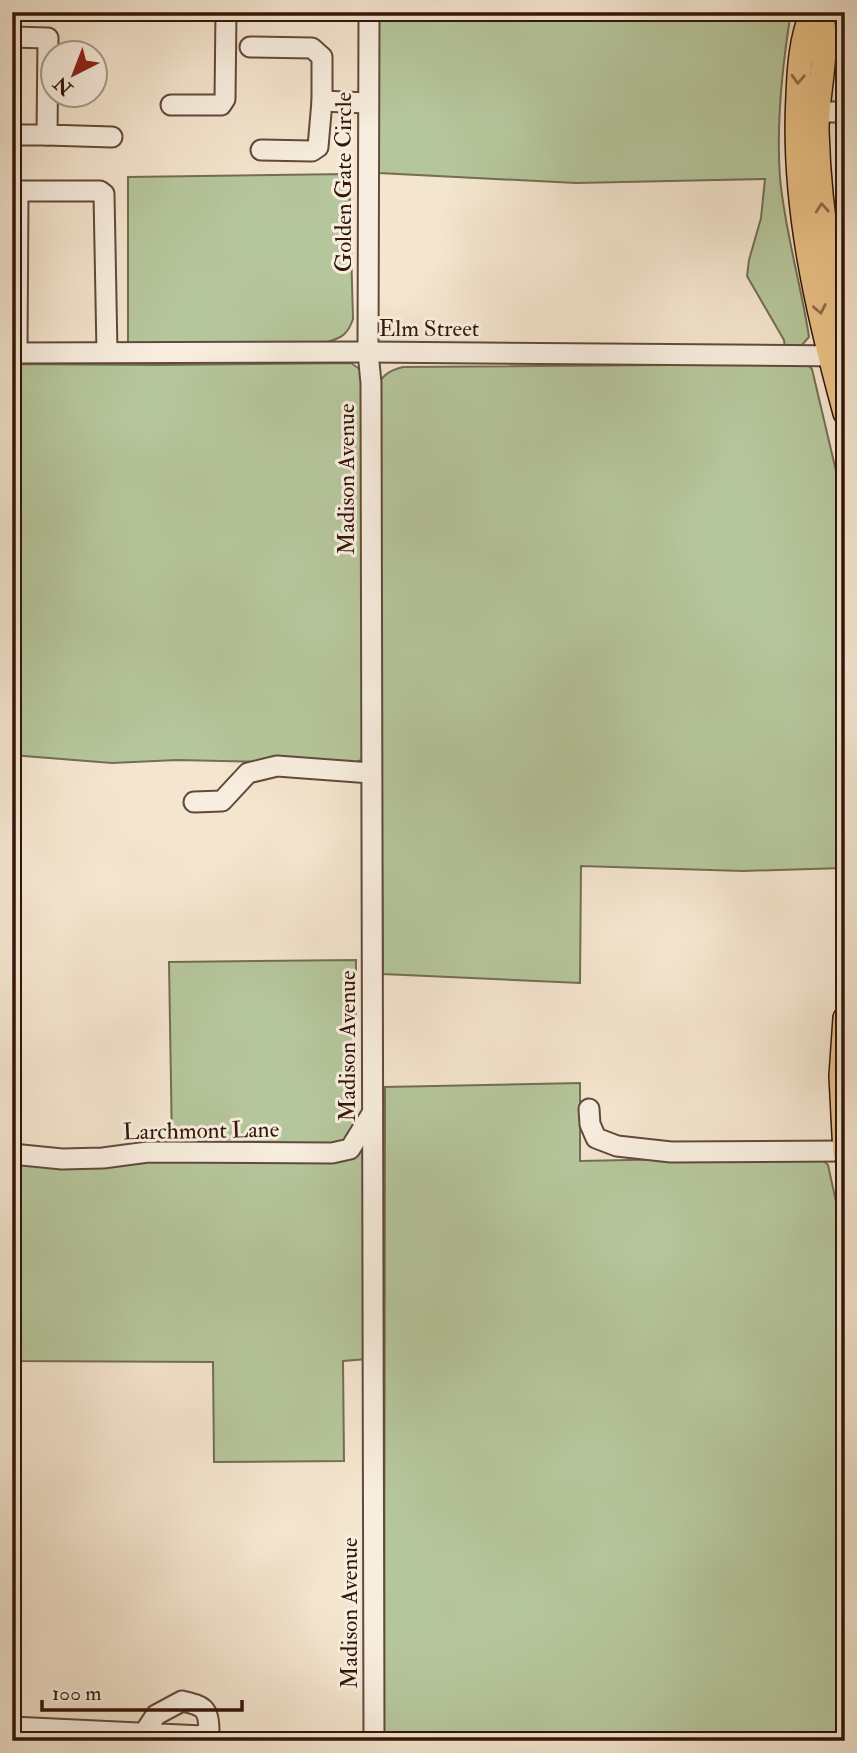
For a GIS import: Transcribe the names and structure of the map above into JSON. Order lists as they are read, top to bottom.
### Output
{
  "streets": {
    "street": [
      "Golden Gate Circle",
      "Elm Street",
      "Madison Avenue",
      "Larchmont Lane"
    ]
  },
  "crossings": [
    ["Golden Gate Circle", "Elm Street"],
    ["Golden Gate Circle", "Madison Avenue"],
    ["Elm Street", "Madison Avenue"],
    ["Madison Avenue", "Larchmont Lane"]
  ],
  "scale_bar": "100 m",
  "north": "bottom left"
}
